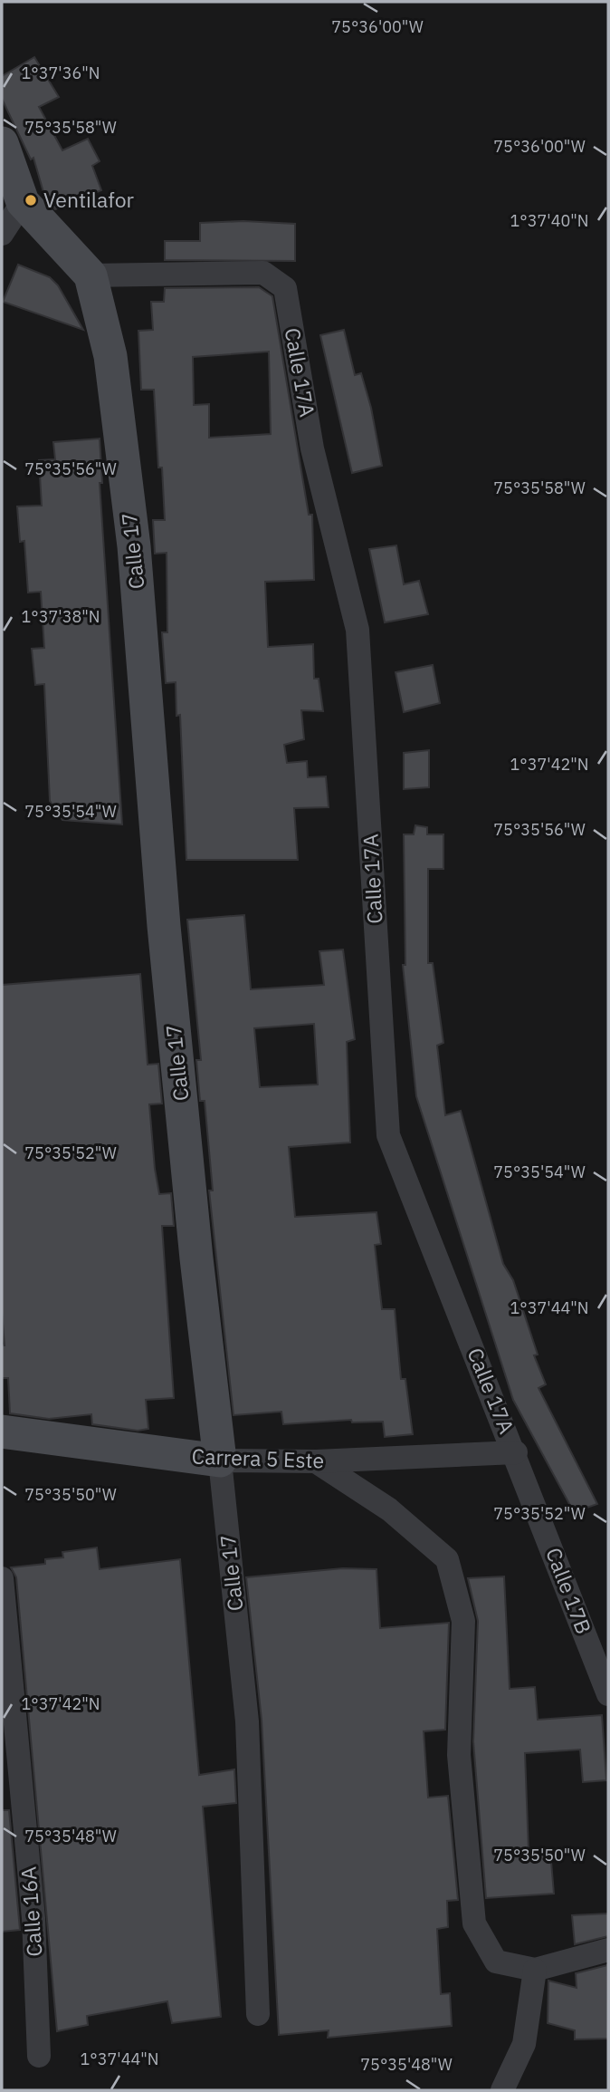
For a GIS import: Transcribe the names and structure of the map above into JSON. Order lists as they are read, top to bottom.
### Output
{
  "streets": {
    "main road": ["Calle 17", "Carrera 5 Este"],
    "street": ["Calle 17A", "Calle 17B", "Calle 16A"]
  },
  "crossings": [
    ["Calle 17A", "Calle 17"],
    ["Calle 17A", "Carrera 5 Este"],
    ["Calle 17A", "Calle 17B"],
    ["Calle 17", "Carrera 5 Este"],
    ["Carrera 5 Este", "Calle 17B"]
  ],
  "places": ["Ventilafor"],
  "coordinates": [
    "75°36'00\"W",
    "1°37'36\"N",
    "75°35'58\"W",
    "1°37'40\"N",
    "75°35'56\"W",
    "1°37'38\"N",
    "1°37'42\"N",
    "75°35'54\"W",
    "75°35'52\"W",
    "1°37'44\"N",
    "75°35'50\"W",
    "75°35'48\"W"
  ]
}
